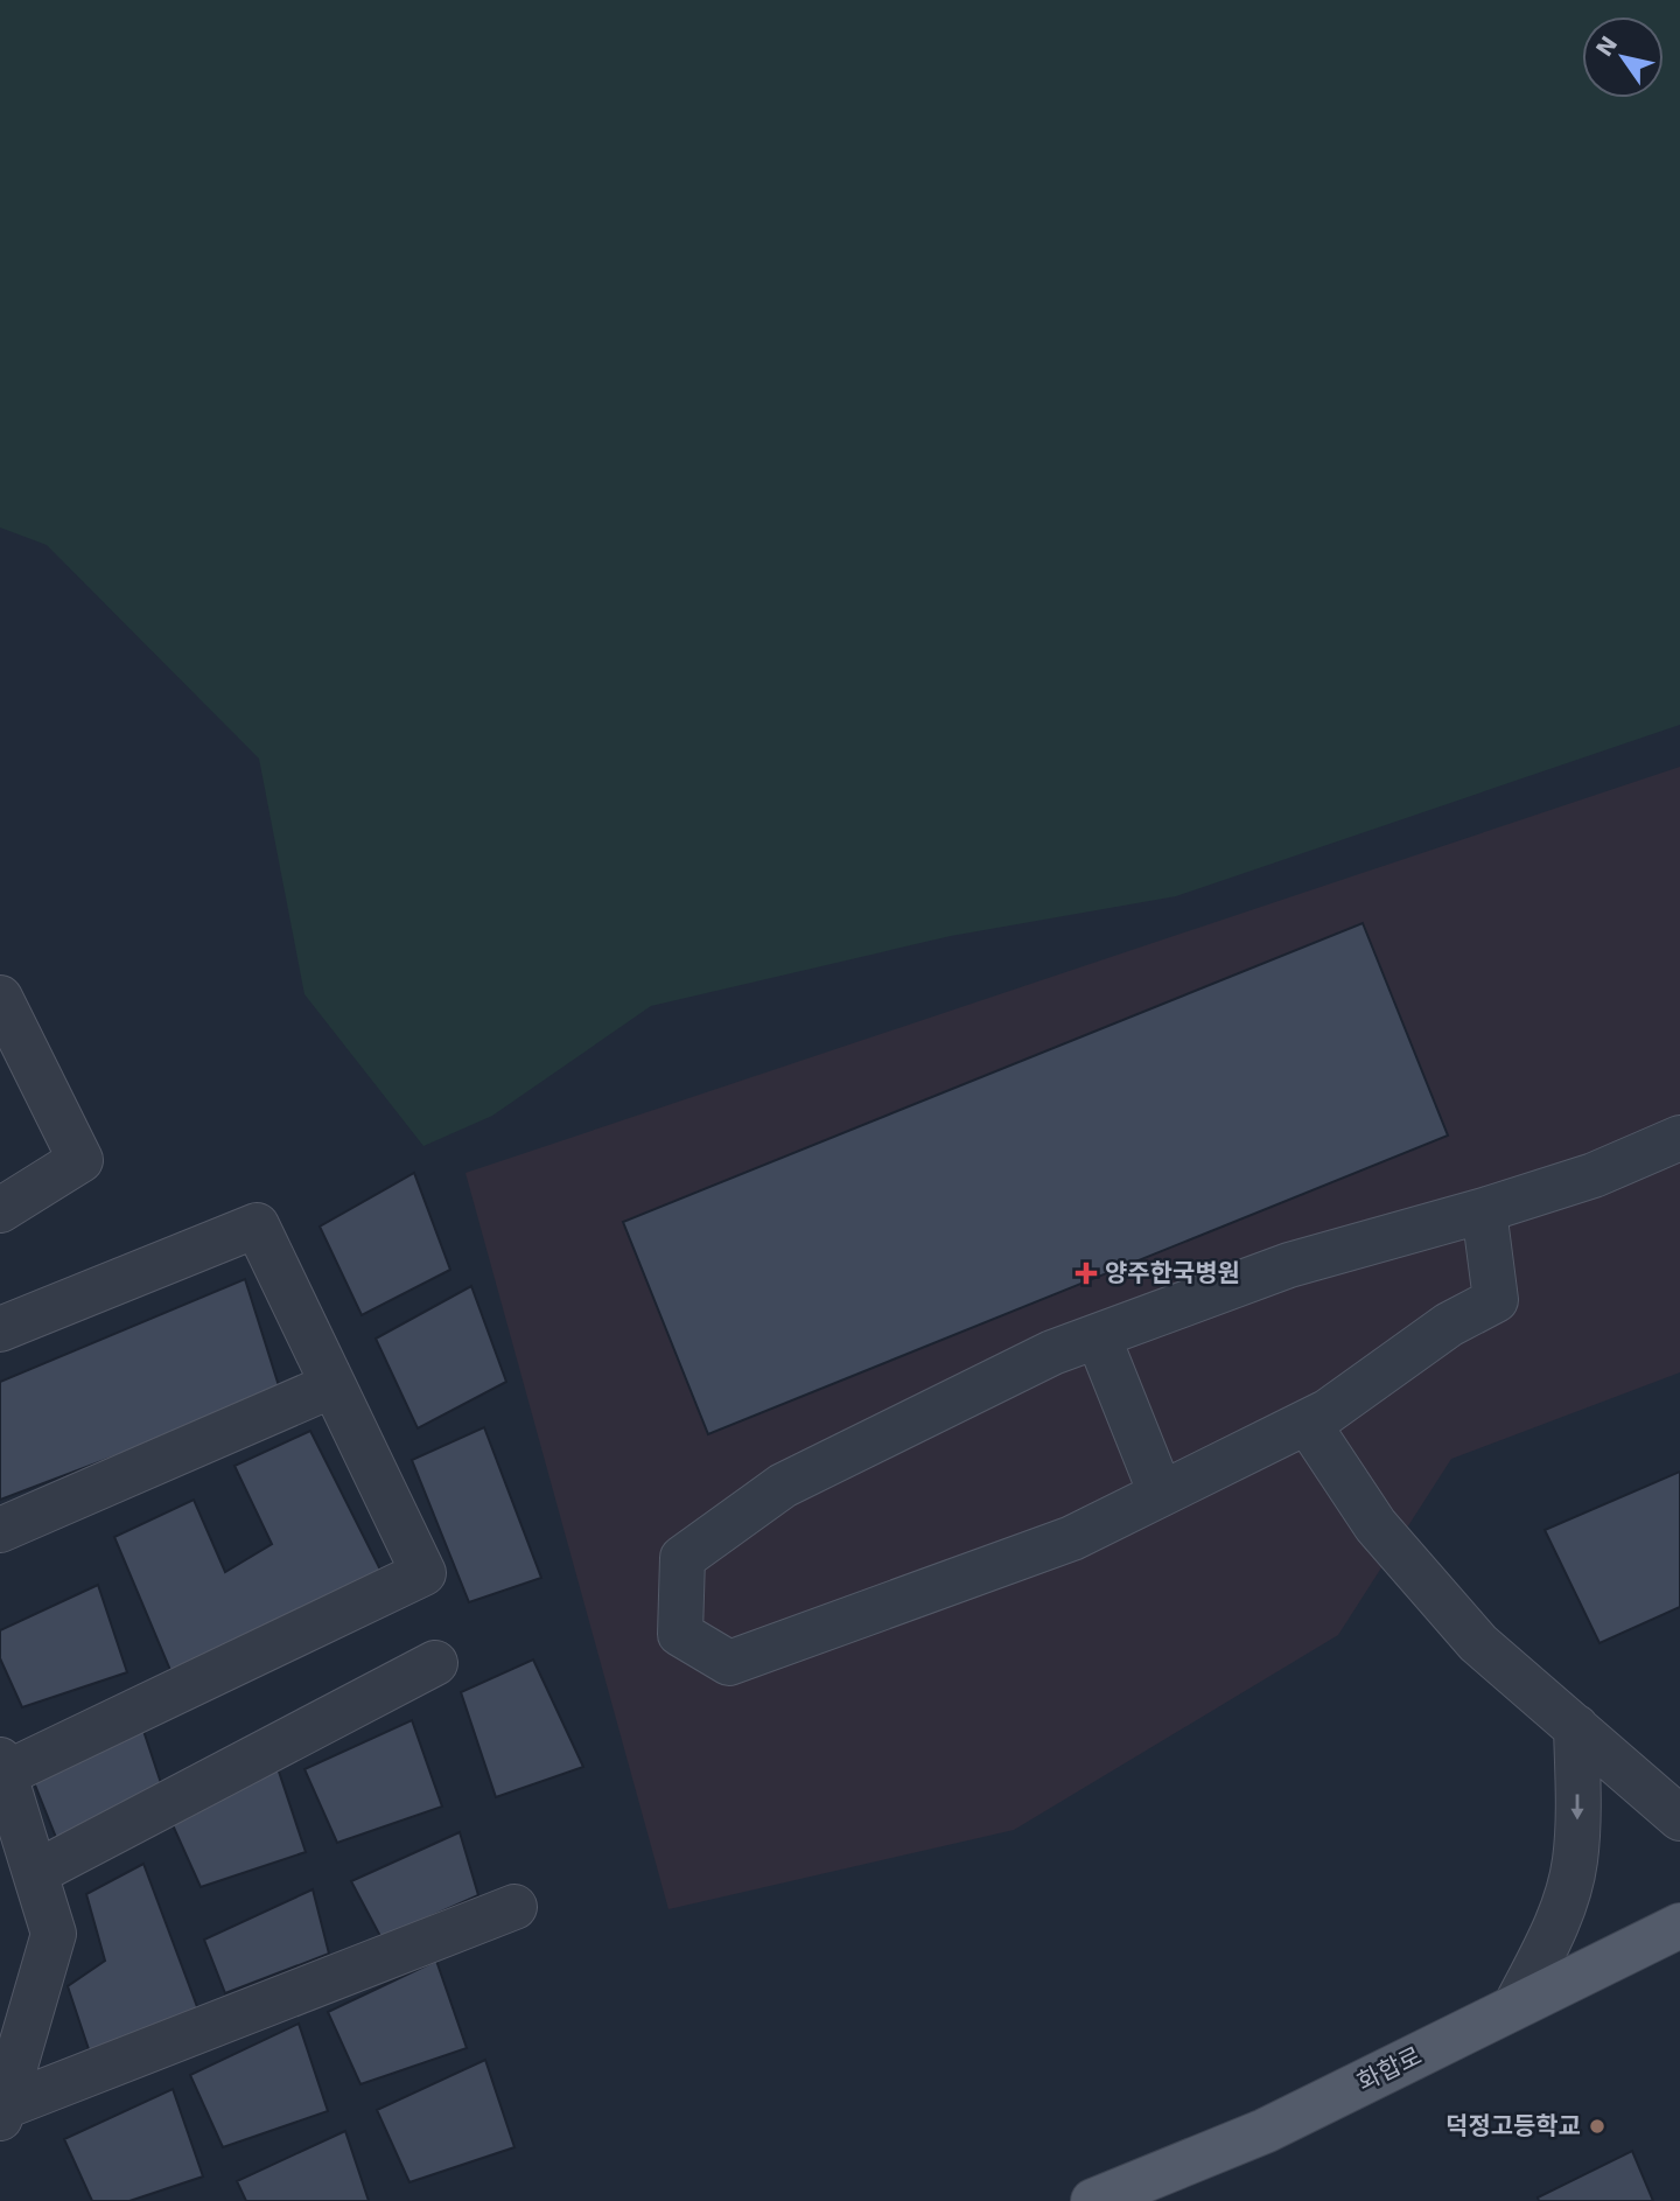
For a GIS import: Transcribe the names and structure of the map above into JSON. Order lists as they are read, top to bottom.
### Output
{
  "streets": {
    "main road": ["화합로"]
  },
  "places": {
    "health": ["양주한국병원"],
    "other": ["덕정고등학교"]
  },
  "north": "top left"
}
